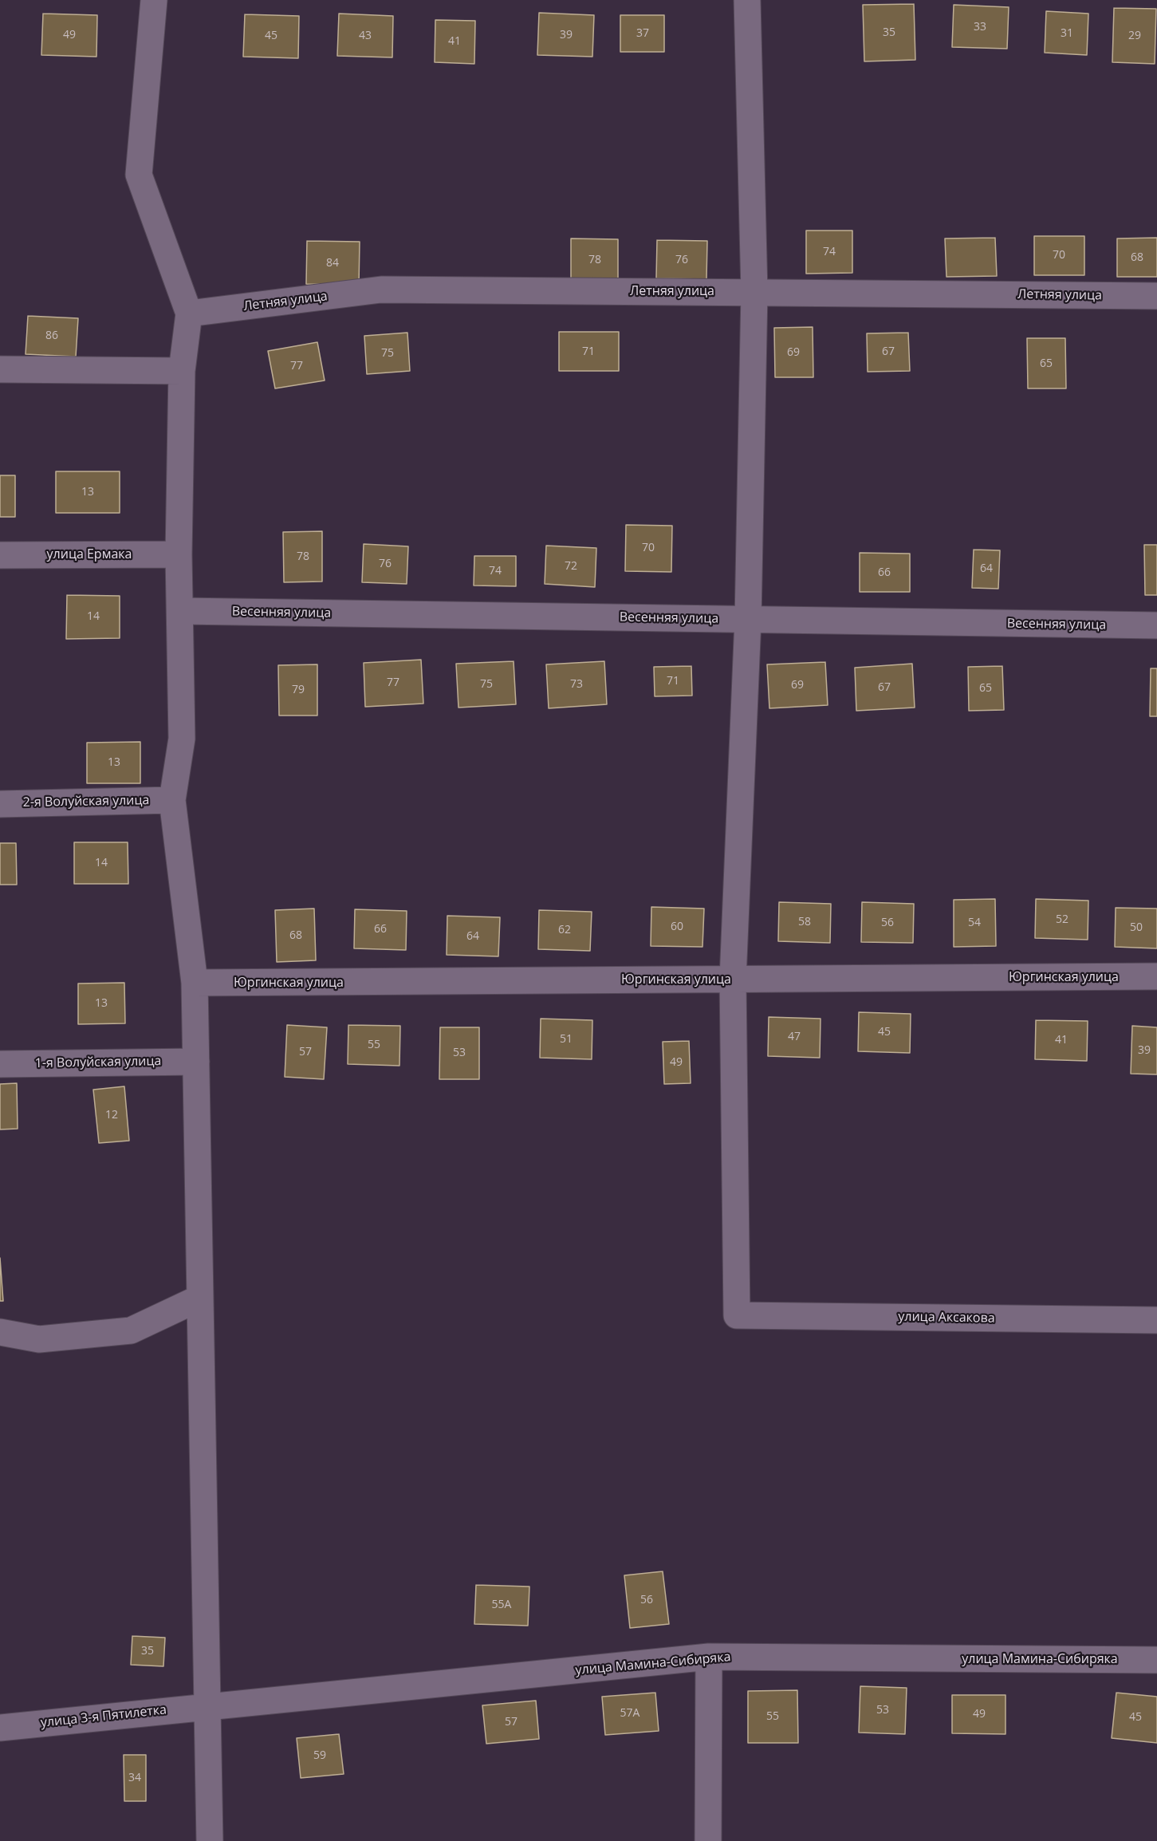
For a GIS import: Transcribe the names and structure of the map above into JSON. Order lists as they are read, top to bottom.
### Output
{
  "streets": {
    "street": [
      "Летняя улица",
      "улица Ермака",
      "Весенняя улица",
      "2-я Волуйская улица",
      "Юргинская улица",
      "1-я Волуйская улица",
      "улица Аксакова",
      "улица Мамина-Сибиряка",
      "улица 3-я Пятилетка"
    ]
  },
  "crossings": [
    ["Юргинская улица", "улица Аксакова"],
    ["улица Мамина-Сибиряка", "улица 3-я Пятилетка"]
  ],
  "house_numbers": [
    "33",
    "35",
    "37",
    "31",
    "49",
    "39",
    "45",
    "43",
    "29",
    "41",
    "74",
    "70",
    "68",
    "78",
    "76",
    "84",
    "86",
    "71",
    "67",
    "69",
    "75",
    "65",
    "77",
    "13",
    "70",
    "78",
    "76",
    "72",
    "64",
    "74",
    "66",
    "14",
    "71",
    "77",
    "75",
    "73",
    "69",
    "67",
    "65",
    "79",
    "13",
    "14",
    "52",
    "58",
    "56",
    "54",
    "60",
    "50",
    "66",
    "62",
    "68",
    "64",
    "13",
    "45",
    "47",
    "51",
    "41",
    "55",
    "39",
    "57",
    "53",
    "49",
    "12",
    "56",
    "55А",
    "35",
    "53",
    "57А",
    "49",
    "55",
    "45",
    "57",
    "59",
    "34"
  ]
}
